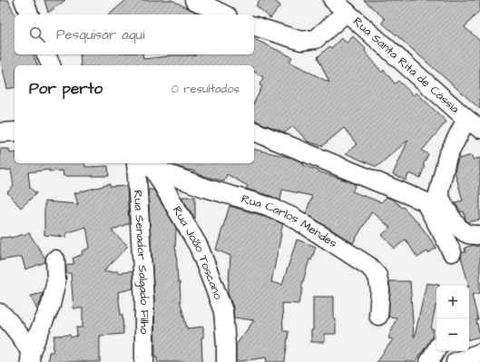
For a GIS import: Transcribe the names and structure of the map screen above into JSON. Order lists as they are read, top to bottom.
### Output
{
  "streets": {
    "street": [
      "Rua Santa Rita de Cássia",
      "Rua Carlos Mendes",
      "Rua João Toscano",
      "Rua Senador Salgado Filho"
    ]
  },
  "crossings": [
    ["Rua Carlos Mendes", "Rua João Toscano"]
  ],
  "page": {
    "search": "Pesquisar aqui",
    "heading": ["Por perto", "0 resultados"],
    "map_buttons": ["+", "−"]
  }
}
